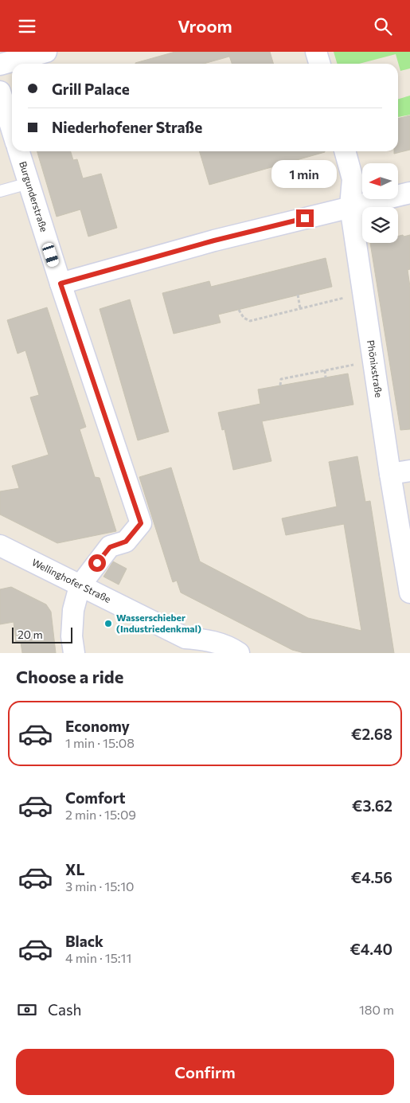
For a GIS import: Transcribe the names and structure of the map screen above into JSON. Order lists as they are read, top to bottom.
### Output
{
  "streets": {
    "street": ["Burgunderstraße", "Phönixstraße", "Wellinghofer Straße"]
  },
  "crossings": [
    ["Burgunderstraße", "Wellinghofer Straße"]
  ],
  "places": ["Wasserschieber (Industriedenkmal)"],
  "scale_bar": "20 m",
  "north": "left",
  "page": {
    "header": "Vroom",
    "banner": ["Grill Palace", "Niederhofener Straße"],
    "bubble": "1 min",
    "scale": "20 m",
    "heading": "Choose a ride",
    "list": [
      {
        "name": "Economy",
        "note": "1 min · 15:08",
        "value": "€2.68"
      },
      {
        "name": "Comfort",
        "note": "2 min · 15:09",
        "value": "€3.62"
      },
      {
        "name": "XL",
        "note": "3 min · 15:10",
        "value": "€4.56"
      },
      {
        "name": "Black",
        "note": "4 min · 15:11",
        "value": "€4.40"
      }
    ],
    "pay": ["Cash", "180 m"],
    "buttons": "Confirm"
  }
}
